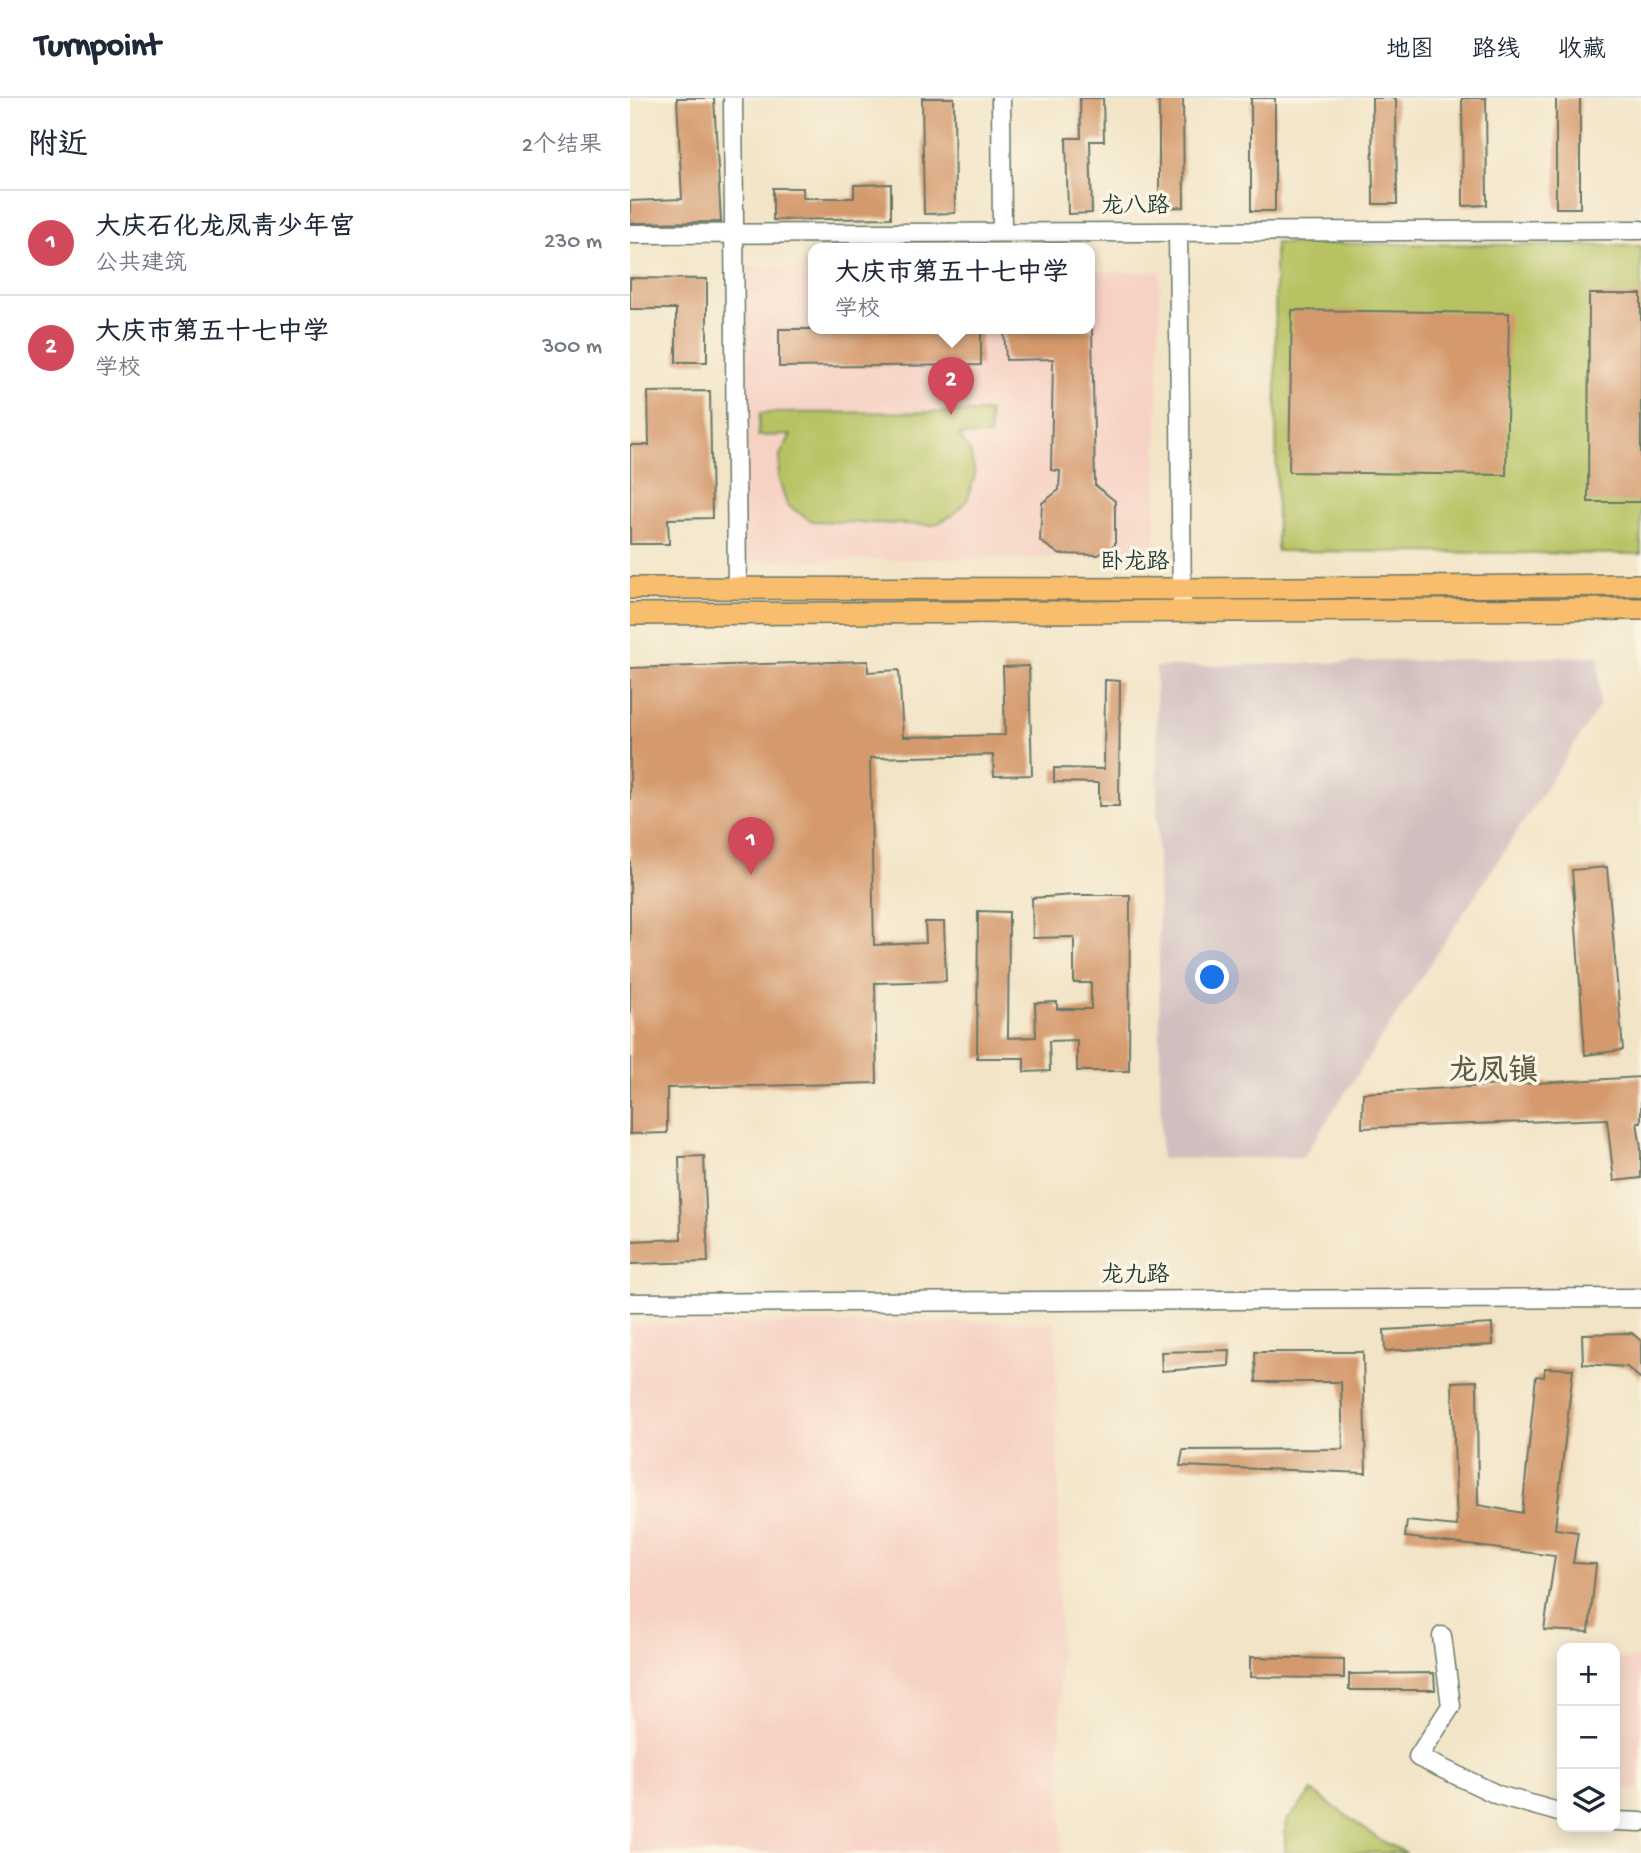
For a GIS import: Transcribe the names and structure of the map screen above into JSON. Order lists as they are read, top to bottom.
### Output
{
  "streets": {
    "main road": ["卧龙路"],
    "street": ["龙八路", "龙九路"]
  },
  "districts": ["龙凤镇"],
  "page": {
    "header": "Turnpoint",
    "nav": ["地图", "路线", "收藏"],
    "heading": ["附近", "2个结果"],
    "list": [
      {
        "mark": "1",
        "name": "大庆石化龙凤青少年宫",
        "note": "公共建筑",
        "value": "230 m"
      },
      {
        "mark": "2",
        "name": "大庆市第五十七中学",
        "note": "学校",
        "value": "300 m"
      }
    ],
    "popup": ["大庆市第五十七中学", "学校"],
    "pins": ["2", "1"],
    "map_buttons": ["+", "−"]
  }
}
